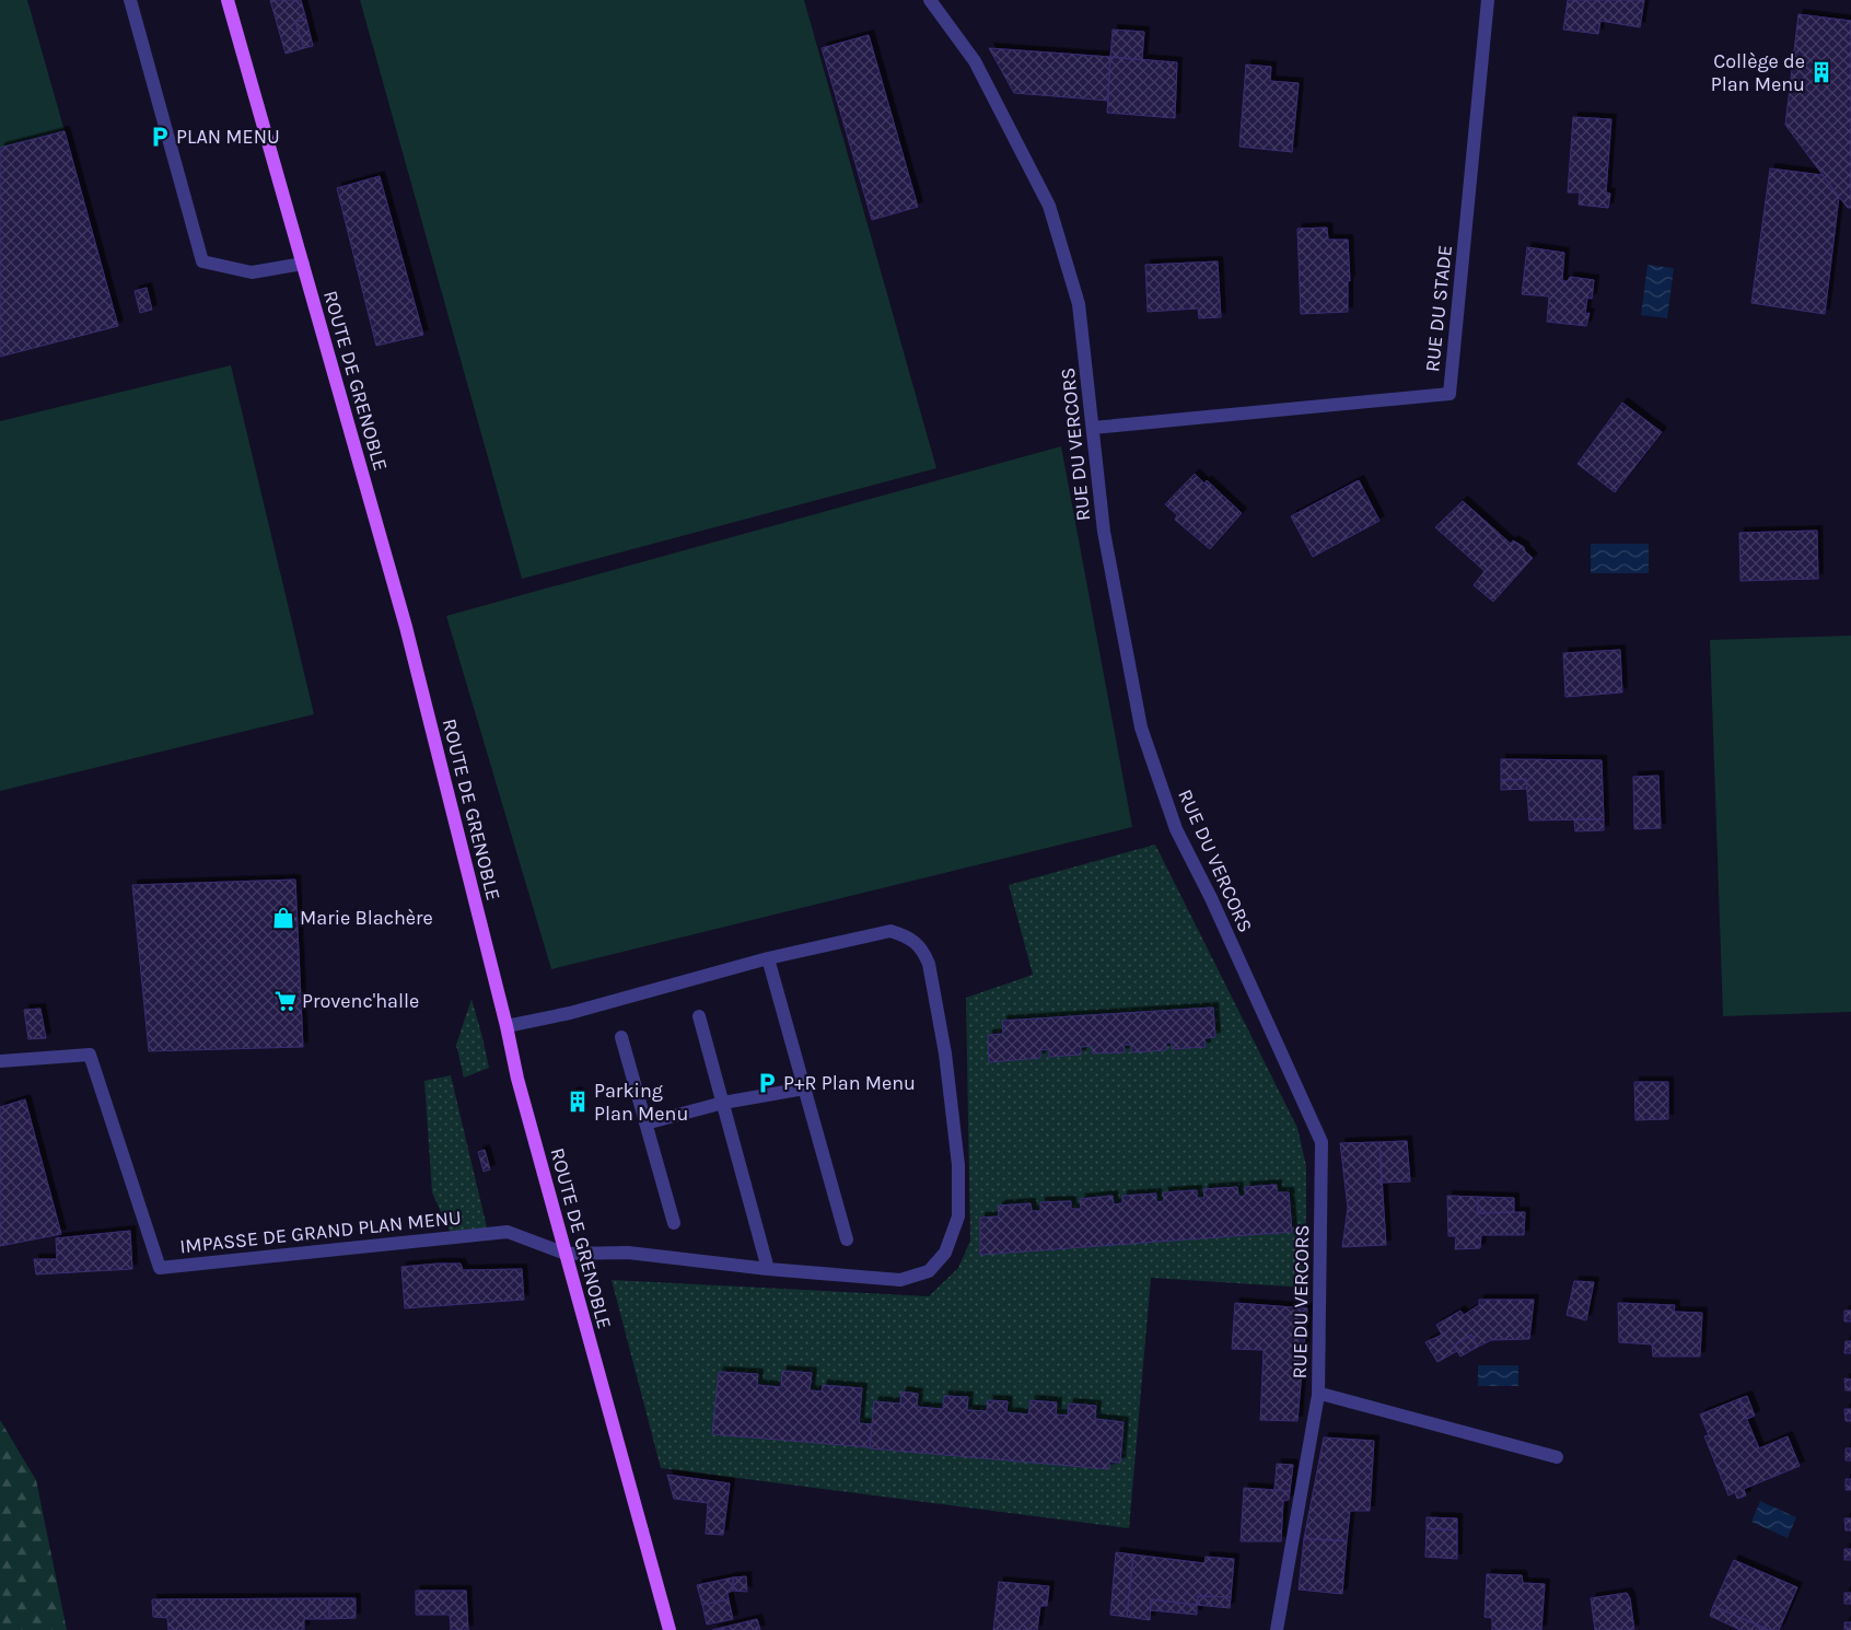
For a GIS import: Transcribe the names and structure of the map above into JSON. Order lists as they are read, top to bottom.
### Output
{
  "streets": {
    "main road": ["ROUTE DE GRENOBLE"],
    "street": ["RUE DU STADE", "RUE DU VERCORS", "IMPASSE DE GRAND PLAN MENU"]
  },
  "crossings": [
    ["RUE DU STADE", "RUE DU VERCORS"],
    ["ROUTE DE GRENOBLE", "IMPASSE DE GRAND PLAN MENU"]
  ],
  "places": {
    "building": ["Collège de Plan Menu", "Parking Plan Menu"],
    "parking": ["PLAN MENU", "P+R Plan Menu"],
    "shop": ["Marie Blachère"],
    "supermarket": ["Provenc'halle"]
  }
}
